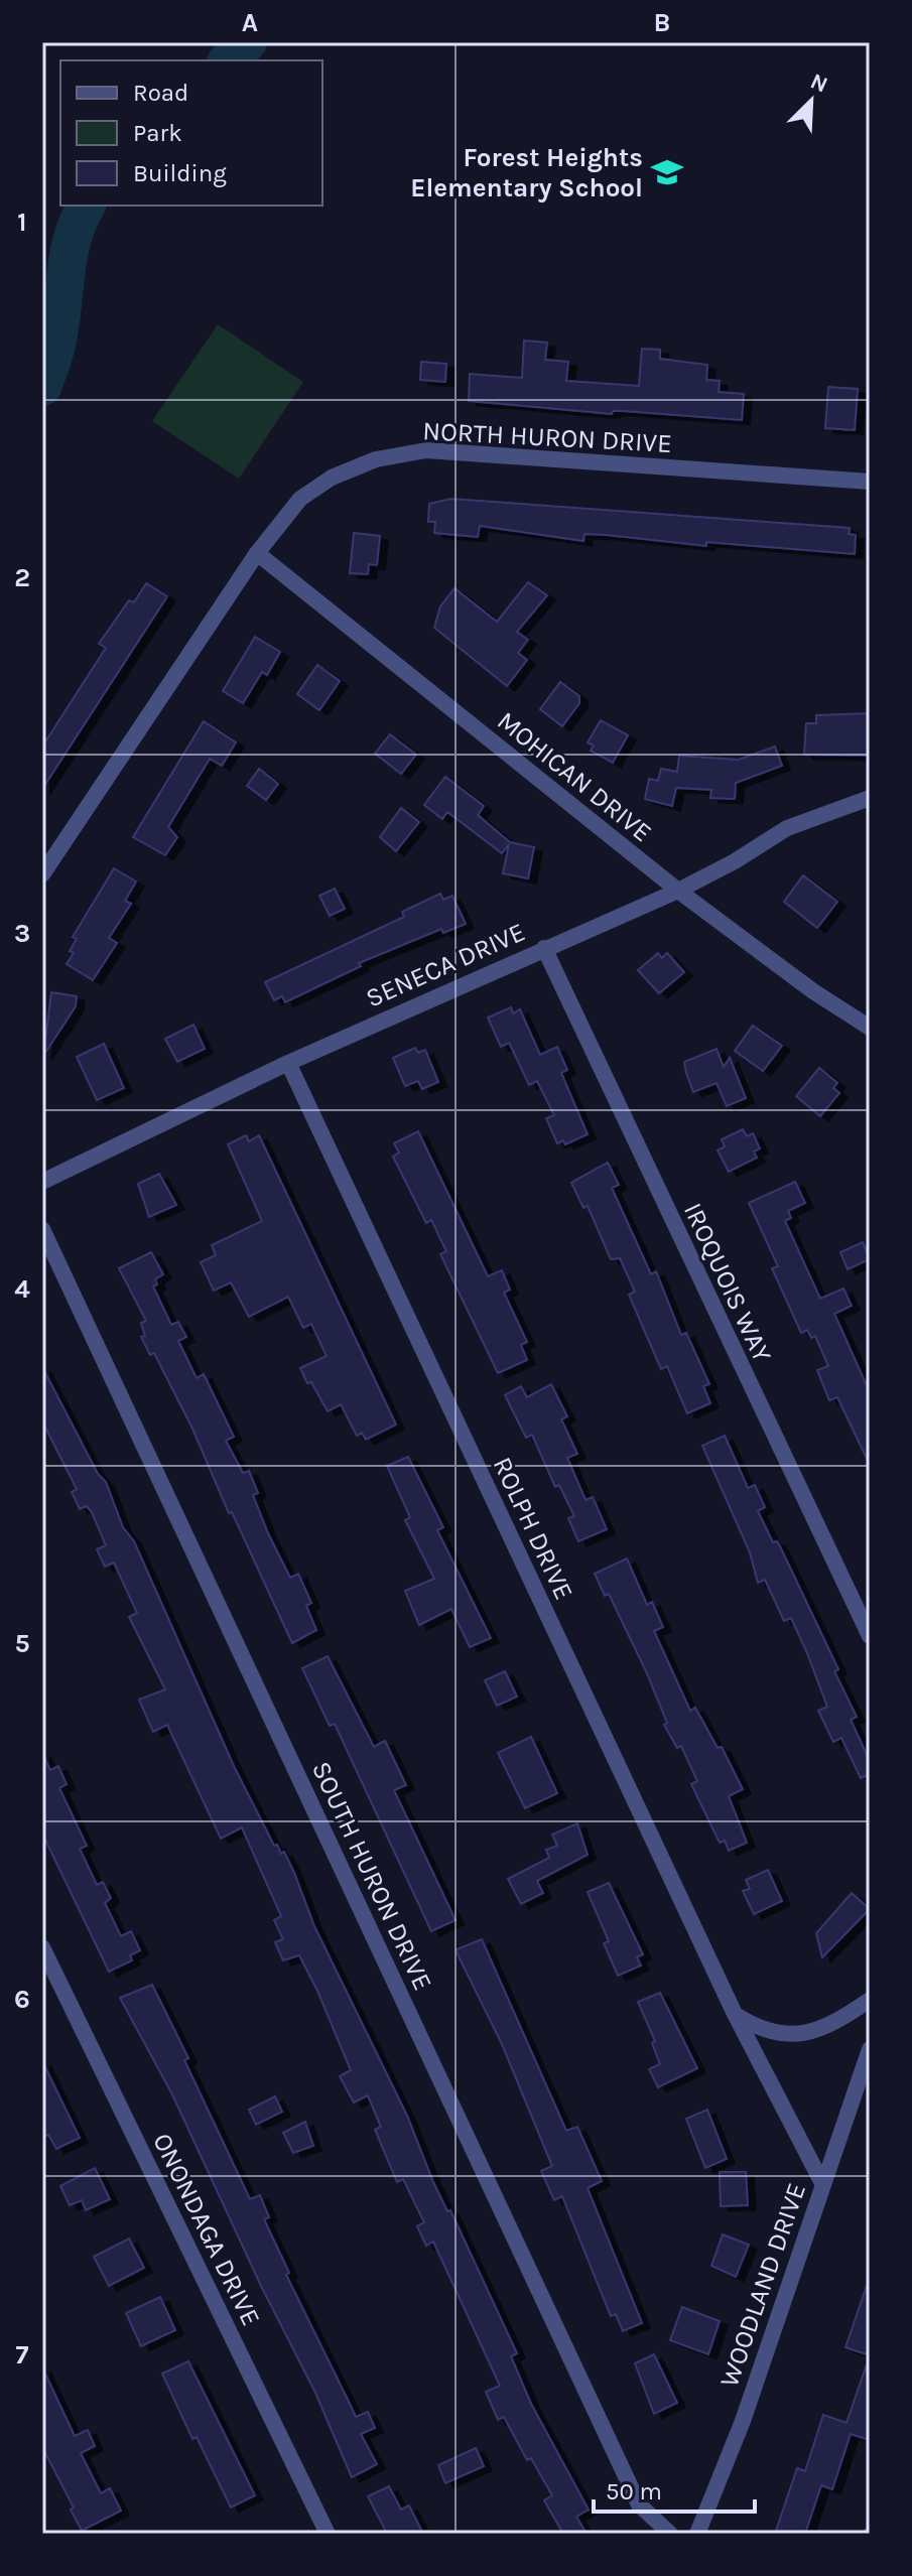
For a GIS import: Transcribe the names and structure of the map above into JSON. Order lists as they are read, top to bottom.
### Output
{
  "streets": {
    "street": [
      "NORTH HURON DRIVE",
      "MOHICAN DRIVE",
      "SENECA DRIVE",
      "IROQUOIS WAY",
      "ROLPH DRIVE",
      "SOUTH HURON DRIVE",
      "ONONDAGA DRIVE",
      "WOODLAND DRIVE"
    ]
  },
  "crossings": [
    ["NORTH HURON DRIVE", "MOHICAN DRIVE"],
    ["MOHICAN DRIVE", "SENECA DRIVE"],
    ["SENECA DRIVE", "IROQUOIS WAY"],
    ["SENECA DRIVE", "ROLPH DRIVE"],
    ["ROLPH DRIVE", "WOODLAND DRIVE"]
  ],
  "places": {
    "school or university": ["Forest Heights Elementary School"]
  },
  "legend": ["Road", "Park", "Building"],
  "scale_bar": "50 m",
  "north": "top right",
  "grid": {
    "columns": ["A", "B"],
    "rows": [
      "1",
      "2",
      "3",
      "4",
      "5",
      "6",
      "7"
    ]
  }
}
